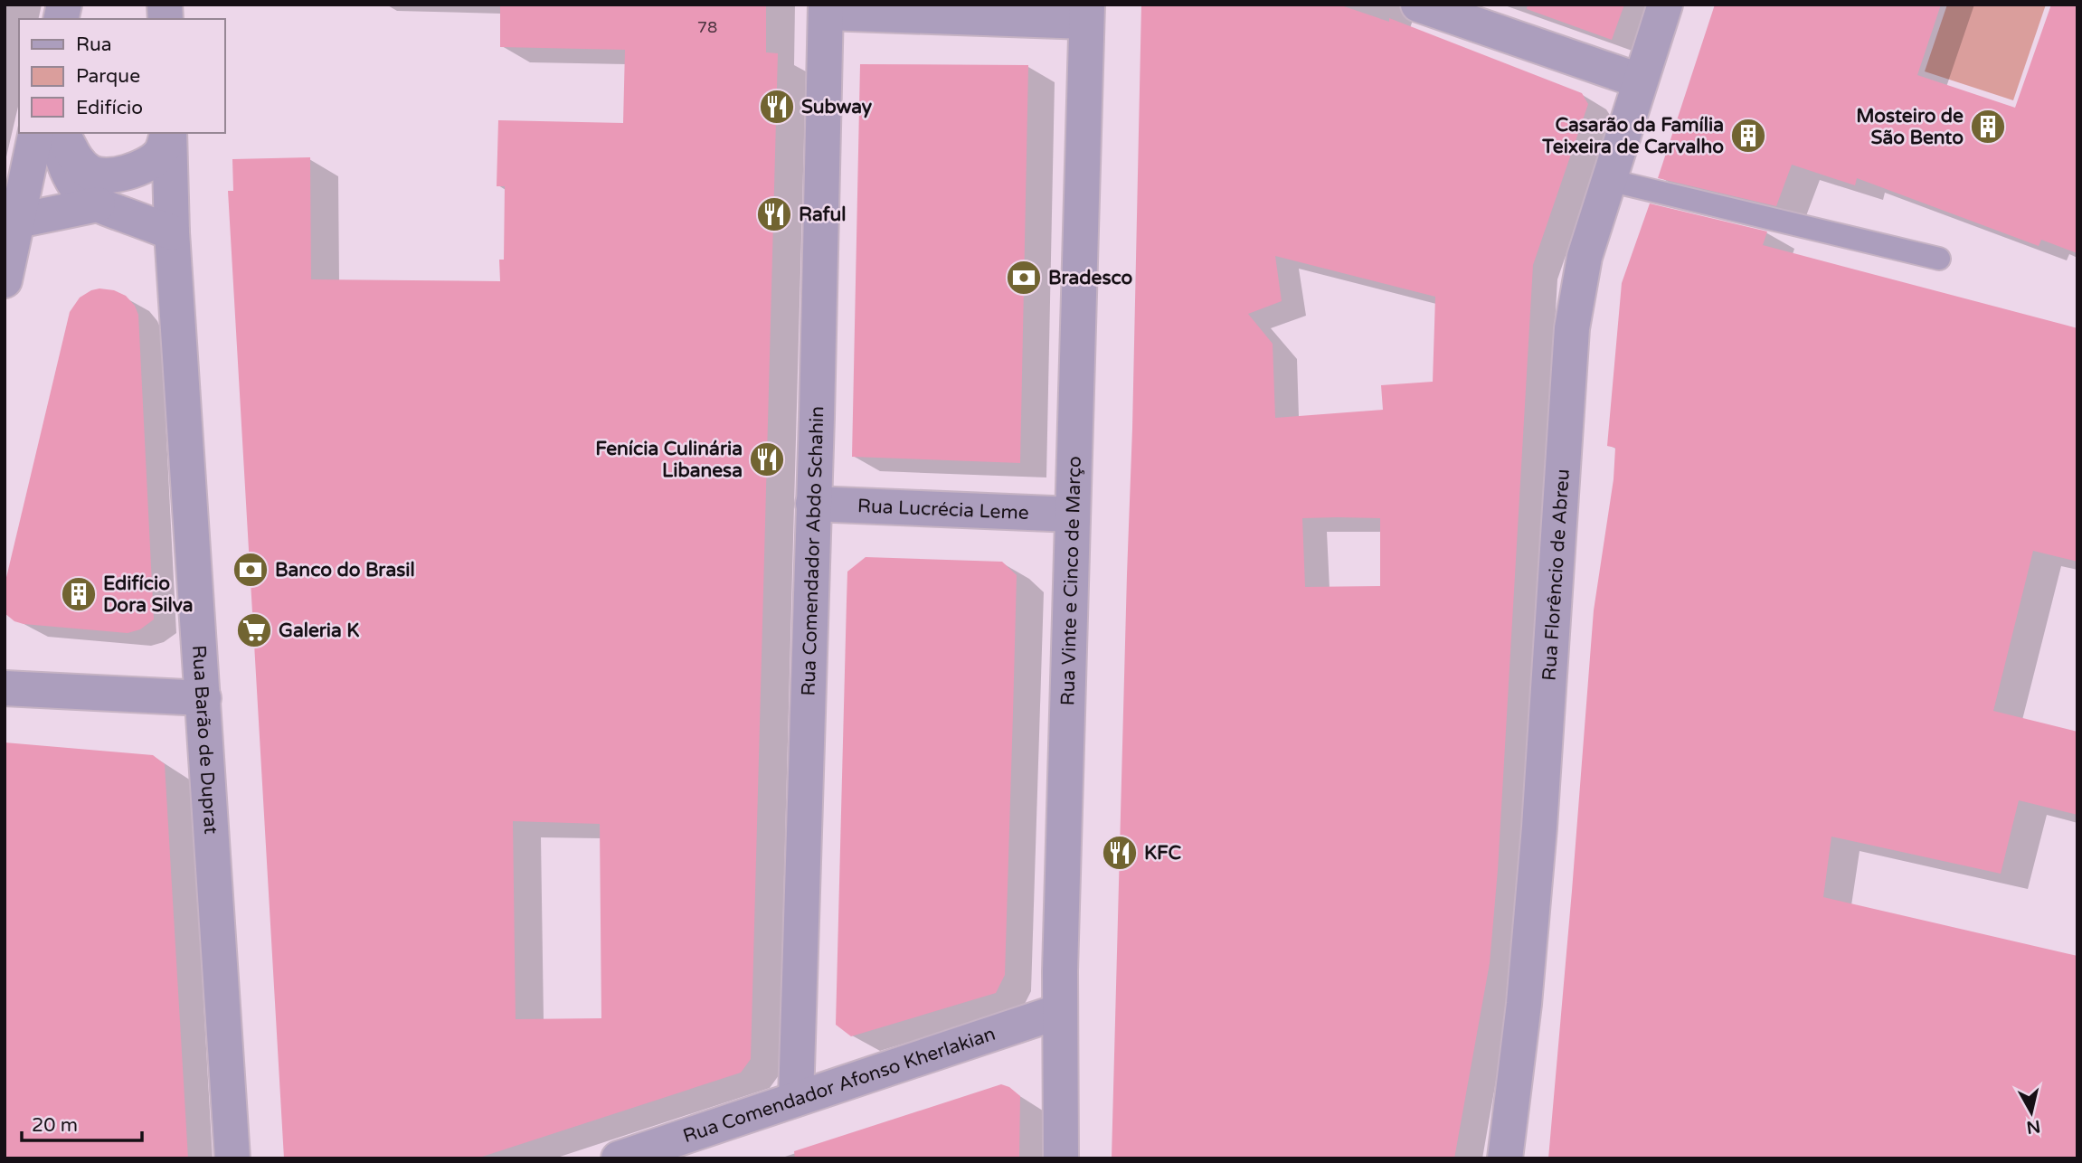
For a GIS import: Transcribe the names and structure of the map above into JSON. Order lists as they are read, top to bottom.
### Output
{
  "streets": {
    "street": [
      "Rua Lucrécia Leme",
      "Rua Comendador Abdo Schahin",
      "Rua Florêncio de Abreu",
      "Rua Vinte e Cinco de Março",
      "Rua Barão de Duprat",
      "Rua Comendador Afonso Kherlakian"
    ]
  },
  "crossings": [
    ["Rua Lucrécia Leme", "Rua Comendador Abdo Schahin"],
    ["Rua Lucrécia Leme", "Rua Vinte e Cinco de Março"],
    ["Rua Comendador Abdo Schahin", "Rua Comendador Afonso Kherlakian"],
    ["Rua Vinte e Cinco de Março", "Rua Comendador Afonso Kherlakian"]
  ],
  "places": {
    "restaurant": [
      "Subway",
      "Raful",
      "Fenícia Culinária Libanesa",
      "KFC"
    ],
    "building": ["Mosteiro de São Bento", "Casarão da Família Teixeira de Carvalho", "Edifício Dora Silva"],
    "bank": ["Bradesco", "Banco do Brasil"],
    "supermarket": ["Galeria K"]
  },
  "house_numbers": ["78"],
  "legend": ["Rua", "Parque", "Edifício"],
  "scale_bar": "20 m",
  "north": "bottom"
}
